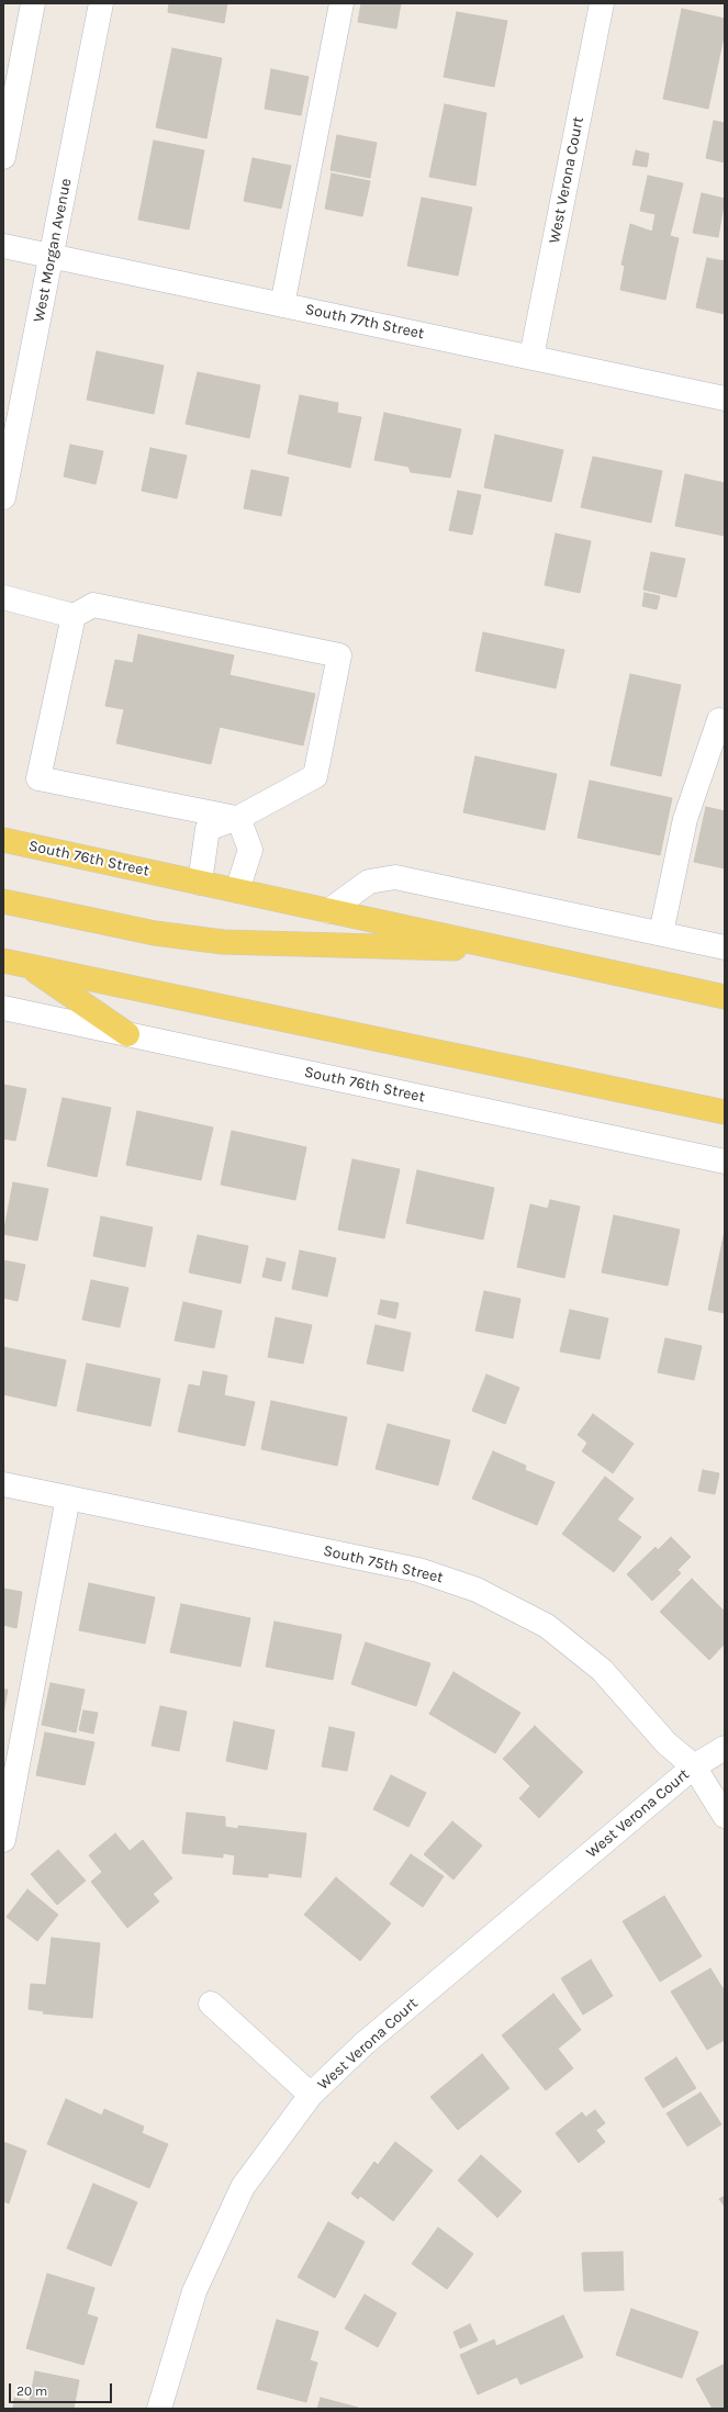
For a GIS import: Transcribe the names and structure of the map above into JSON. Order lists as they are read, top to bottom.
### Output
{
  "streets": {
    "main road": ["South 76th Street"],
    "street": [
      "West Verona Court",
      "West Morgan Avenue",
      "South 77th Street",
      "South 75th Street"
    ]
  },
  "crossings": [
    ["West Verona Court", "South 77th Street"],
    ["West Verona Court", "South 75th Street"],
    ["West Morgan Avenue", "South 77th Street"]
  ],
  "scale_bar": "20 m"
}
